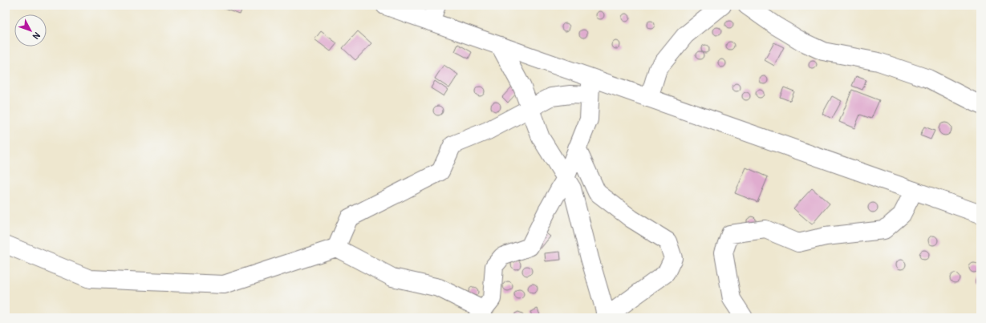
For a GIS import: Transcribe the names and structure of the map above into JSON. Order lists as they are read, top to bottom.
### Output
{
  "north": "bottom right"
}
